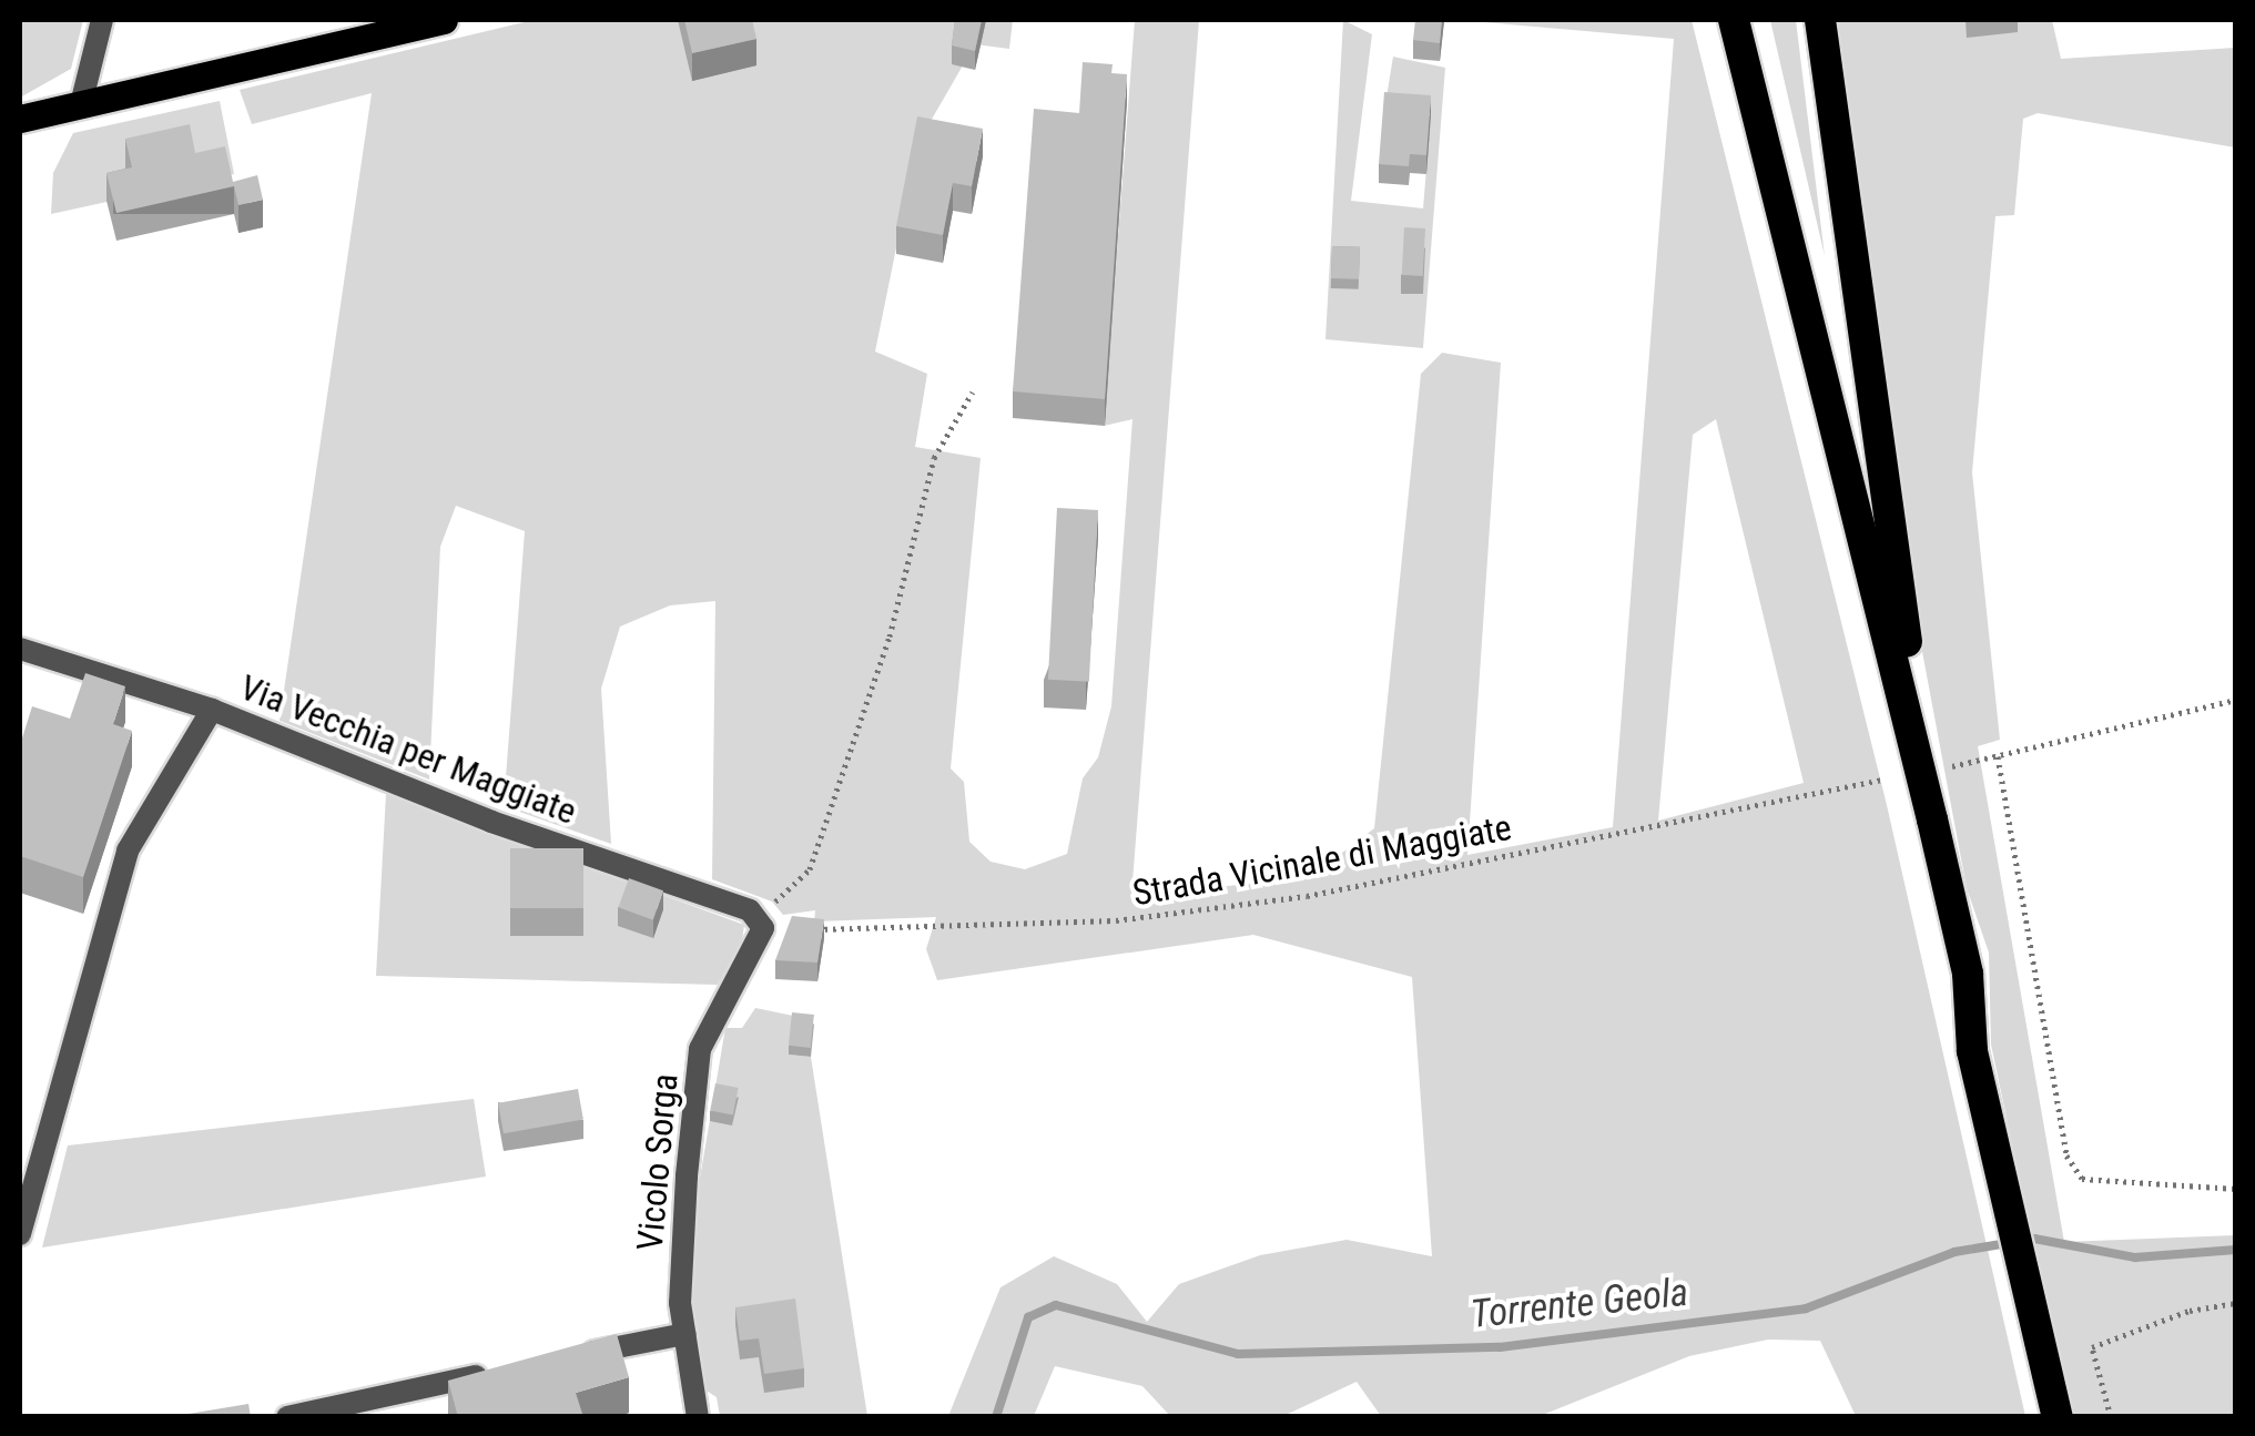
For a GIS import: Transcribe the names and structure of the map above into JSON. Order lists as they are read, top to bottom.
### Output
{
  "streets": {
    "street": ["Via Vecchia per Maggiate", "Vicolo Sorga"],
    "path": ["Strada Vicinale di Maggiate"]
  },
  "crossings": [
    ["Via Vecchia per Maggiate", "Strada Vicinale di Maggiate"],
    ["Via Vecchia per Maggiate", "Vicolo Sorga"],
    ["Strada Vicinale di Maggiate", "Vicolo Sorga"]
  ],
  "water": ["Torrente Geola"]
}
